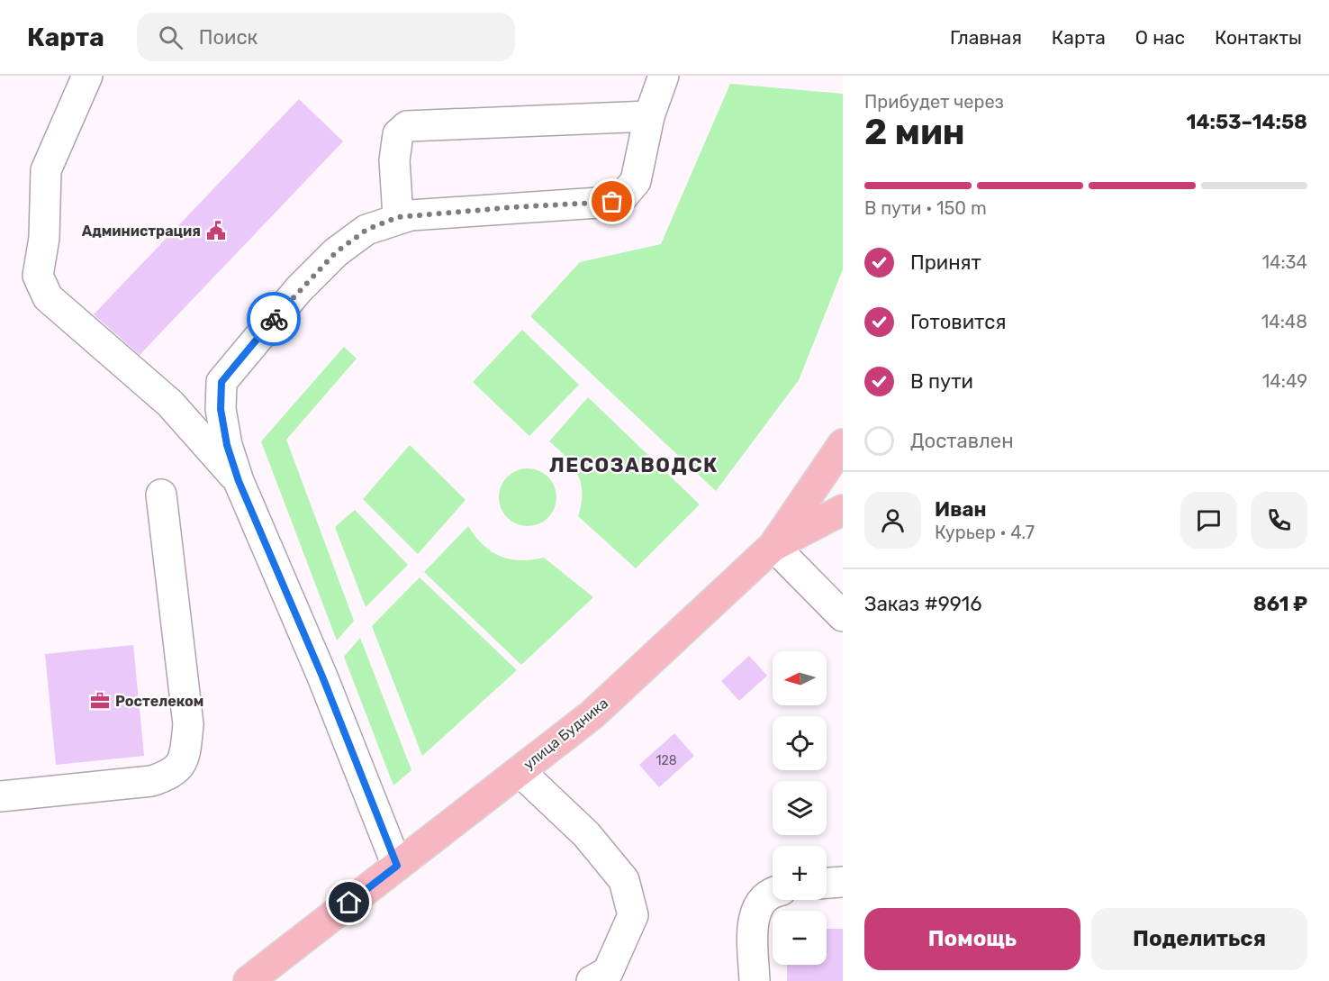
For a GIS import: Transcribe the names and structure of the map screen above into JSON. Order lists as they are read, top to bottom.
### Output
{
  "streets": {
    "main road": ["улица Будника"]
  },
  "districts": ["ЛЕСОЗАВОДСК"],
  "places": {
    "public building": ["Администрация"],
    "office": ["Ростелеком"]
  },
  "house_numbers": ["128"],
  "north": "left",
  "page": {
    "header": "Карта",
    "search": "Поиск",
    "nav": [
      "Главная",
      "Карта",
      "О нас",
      "Контакты"
    ],
    "heading": ["2 мин", "Прибудет через", "14:53–14:58"],
    "panel": [
      "Иван",
      "Курьер · 4.7",
      "Заказ #9916",
      "861 ₽"
    ],
    "bar": "В пути · 150 m",
    "list": [
      ["Принят", "14:34"],
      ["Готовится", "14:48"],
      ["В пути", "14:49"],
      "Доставлен"
    ],
    "map_buttons": ["+", "−"],
    "buttons": ["Помощь", "Поделиться"]
  }
}
